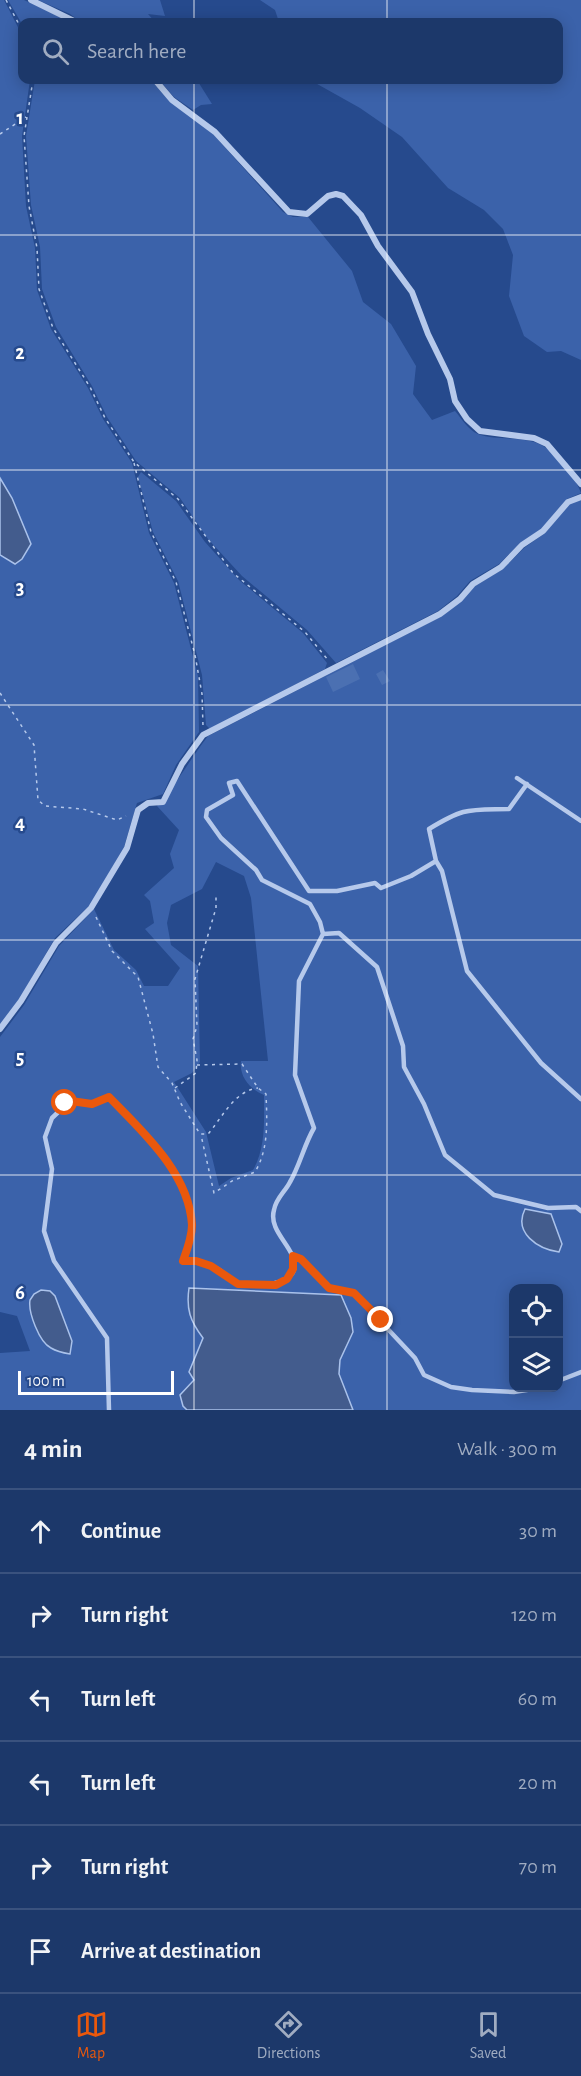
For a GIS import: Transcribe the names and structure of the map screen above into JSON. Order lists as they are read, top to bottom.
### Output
{
  "scale_bar": "100 m",
  "page": {
    "search": "Search here",
    "scale": "100 m",
    "heading": ["4 min", "Walk · 300 m"],
    "list": [
      ["Continue", "30 m"],
      ["Turn right", "120 m"],
      ["Turn left", "60 m"],
      ["Turn left", "20 m"],
      ["Turn right", "70 m"],
      "Arrive at destination"
    ],
    "nav": ["Map", "Directions", "Saved"]
  },
  "grid": {
    "rows": [
      "1",
      "2",
      "3",
      "4",
      "5",
      "6"
    ]
  }
}
